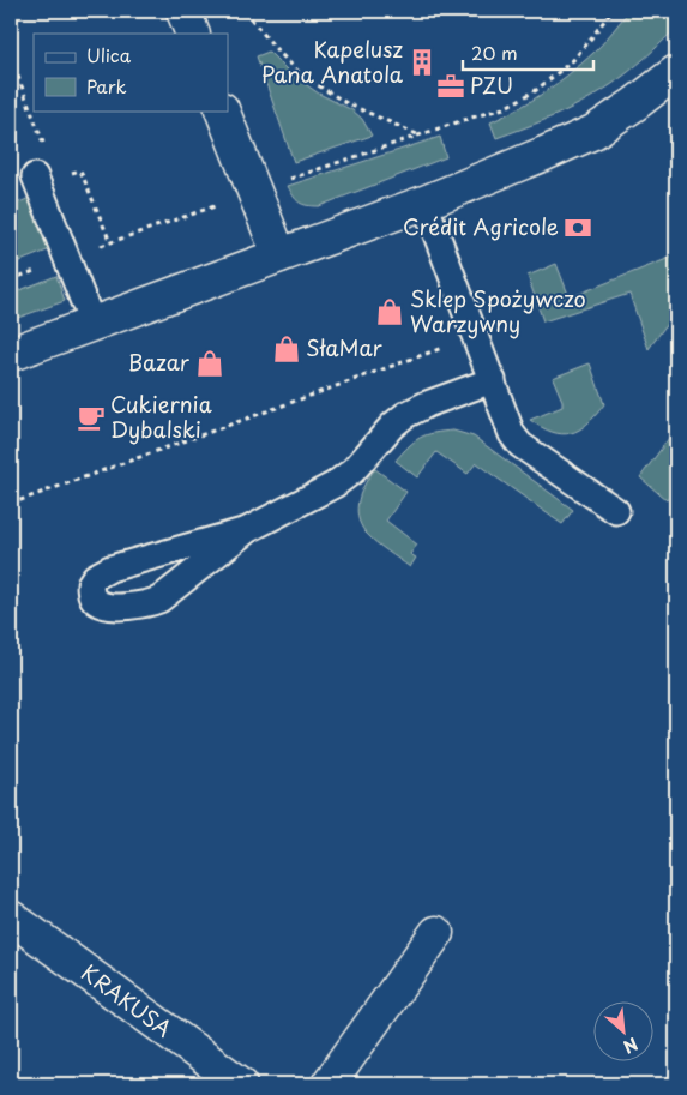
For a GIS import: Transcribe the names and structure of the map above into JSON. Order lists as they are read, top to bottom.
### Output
{
  "streets": {
    "street": ["KRAKUSA"]
  },
  "places": {
    "building": ["Kapelusz Pana Anatola"],
    "office": ["PZU"],
    "bank": ["Crédit Agricole"],
    "shop": ["Sklep Spożywczo Warzywny", "SłaMar", "Bazar"],
    "cafe": ["Cukiernia Dybalski"]
  },
  "legend": ["Ulica", "Park"],
  "scale_bar": "20 m",
  "north": "bottom right"
}
